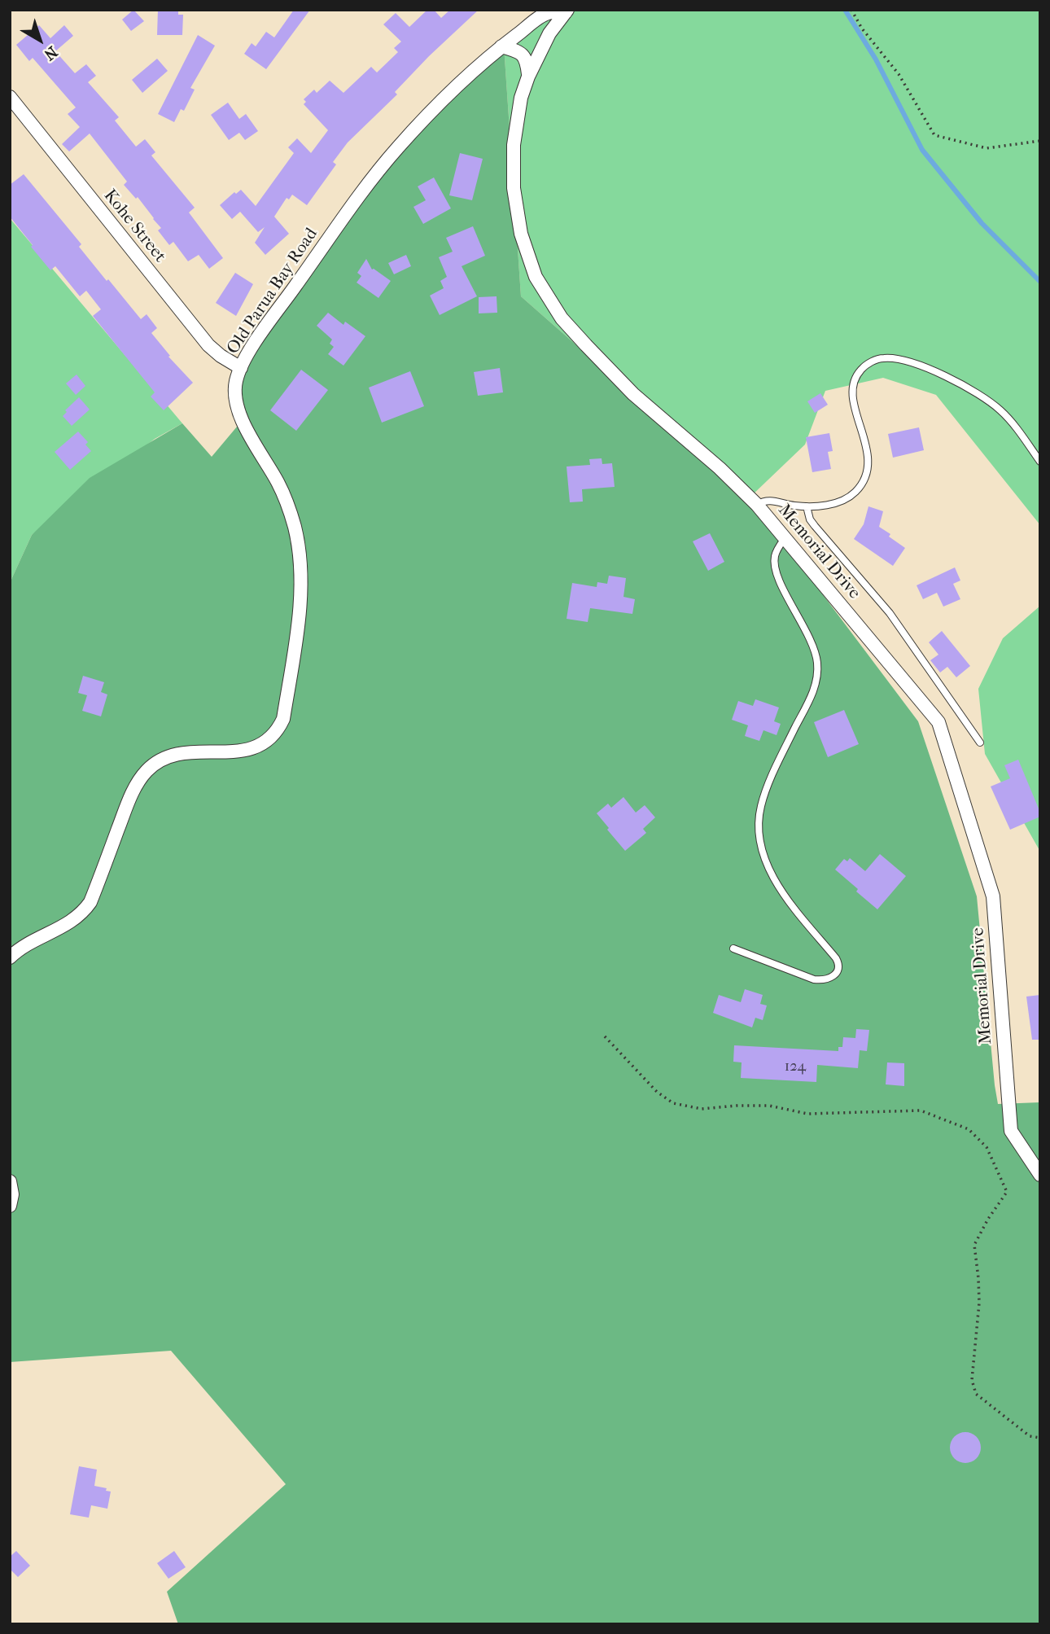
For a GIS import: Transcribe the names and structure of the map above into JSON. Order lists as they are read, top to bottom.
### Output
{
  "streets": {
    "street": ["Kohe Street", "Old Parua Bay Road", "Memorial Drive"]
  },
  "crossings": [
    ["Kohe Street", "Old Parua Bay Road"],
    ["Old Parua Bay Road", "Memorial Drive"]
  ],
  "house_numbers": ["124"],
  "north": "bottom right"
}
